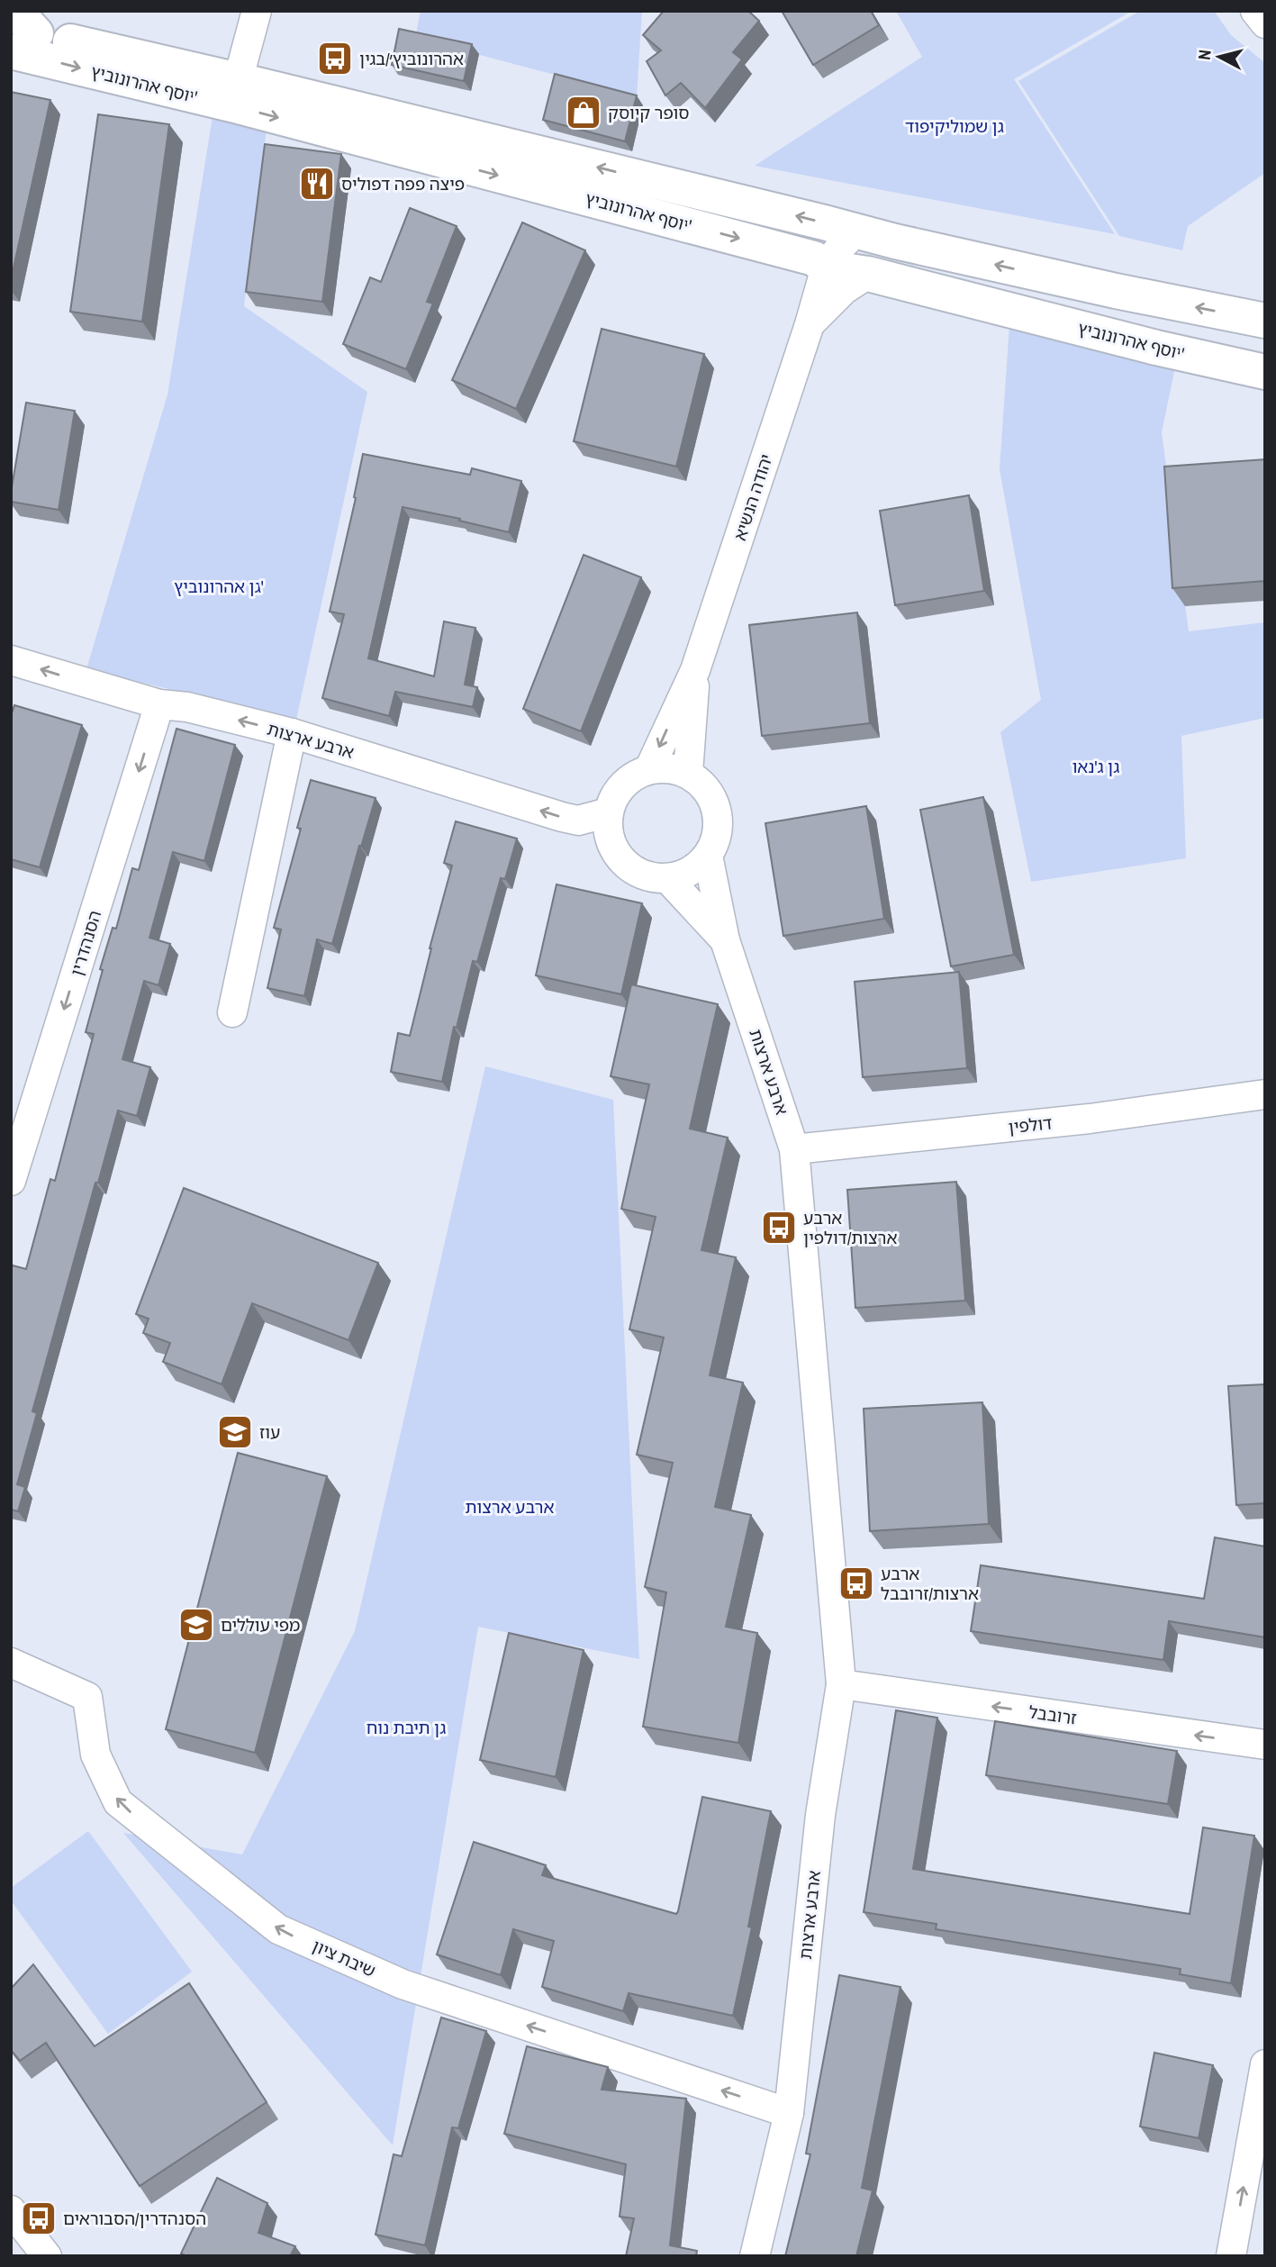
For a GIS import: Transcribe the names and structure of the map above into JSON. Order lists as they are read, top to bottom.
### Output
{
  "streets": {
    "street": [
      "יוסף אהרונוביץ'",
      "יהודה הנשיא",
      "ארבע ארצות",
      "הסנהדרין",
      "דולפין",
      "זרובבל",
      "שיבת ציון"
    ]
  },
  "crossings": [
    ["יוסף אהרונוביץ'", "יהודה הנשיא"],
    ["יהודה הנשיא", "ארבע ארצות"],
    ["ארבע ארצות", "הסנהדרין"],
    ["ארבע ארצות", "דולפין"],
    ["ארבע ארצות", "זרובבל"],
    ["ארבע ארצות", "שיבת ציון"]
  ],
  "one_way": ["זרובבל", "שיבת ציון"],
  "parks": [
    "גן שמוליקיפוד",
    "גן אהרונוביץ'",
    "גן ג'נאו",
    "ארבע ארצות",
    "גן תיבת נוח"
  ],
  "places": {
    "bus stop": [
      "אהרונוביץ׳/בגין",
      "ארבע ארצות/דולפין",
      "ארבע ארצות/זרובבל",
      "הסנהדרין/הסבוראים"
    ],
    "shop": ["סופר קיוסק"],
    "restaurant": ["פיצה פפה דפוליס"],
    "school or university": ["עוז", "מפי עוללים"]
  },
  "north": "left"
}
